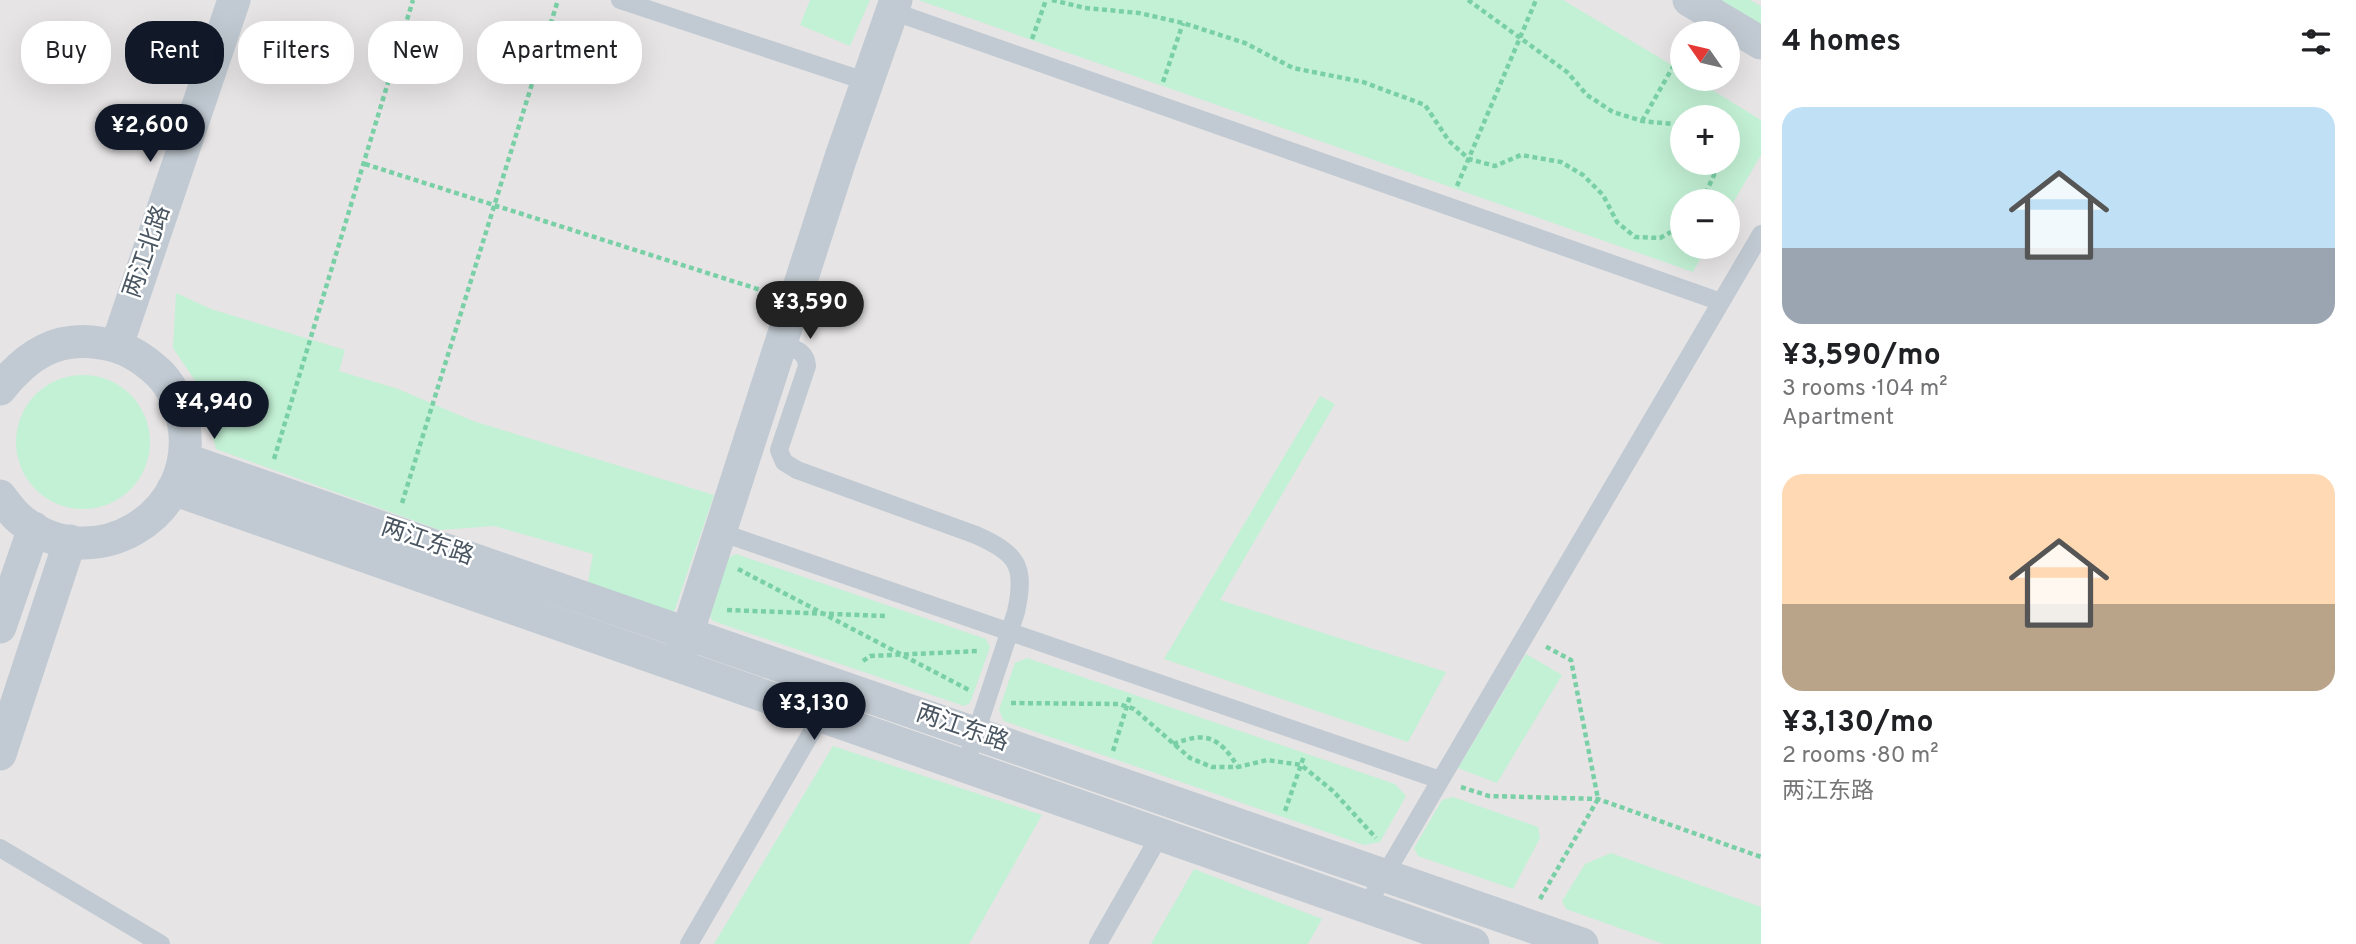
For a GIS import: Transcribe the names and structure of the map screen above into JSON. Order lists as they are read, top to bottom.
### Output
{
  "streets": {
    "street": ["两江北路", "两江东路"]
  },
  "north": "top left",
  "page": {
    "heading": "4 homes",
    "map_buttons": ["+", "−"],
    "chip": [
      "Buy",
      "Rent",
      "Filters",
      "New",
      "Apartment"
    ],
    "list": [
      {
        "name": "¥3,590/mo",
        "note": "3 rooms · 104 m² · Apartment"
      },
      {
        "name": "¥3,130/mo",
        "note": "2 rooms · 80 m² · 两江东路"
      }
    ],
    "price": [
      "¥2,600",
      "¥3,590",
      "¥4,940",
      "¥3,130"
    ]
  }
}
